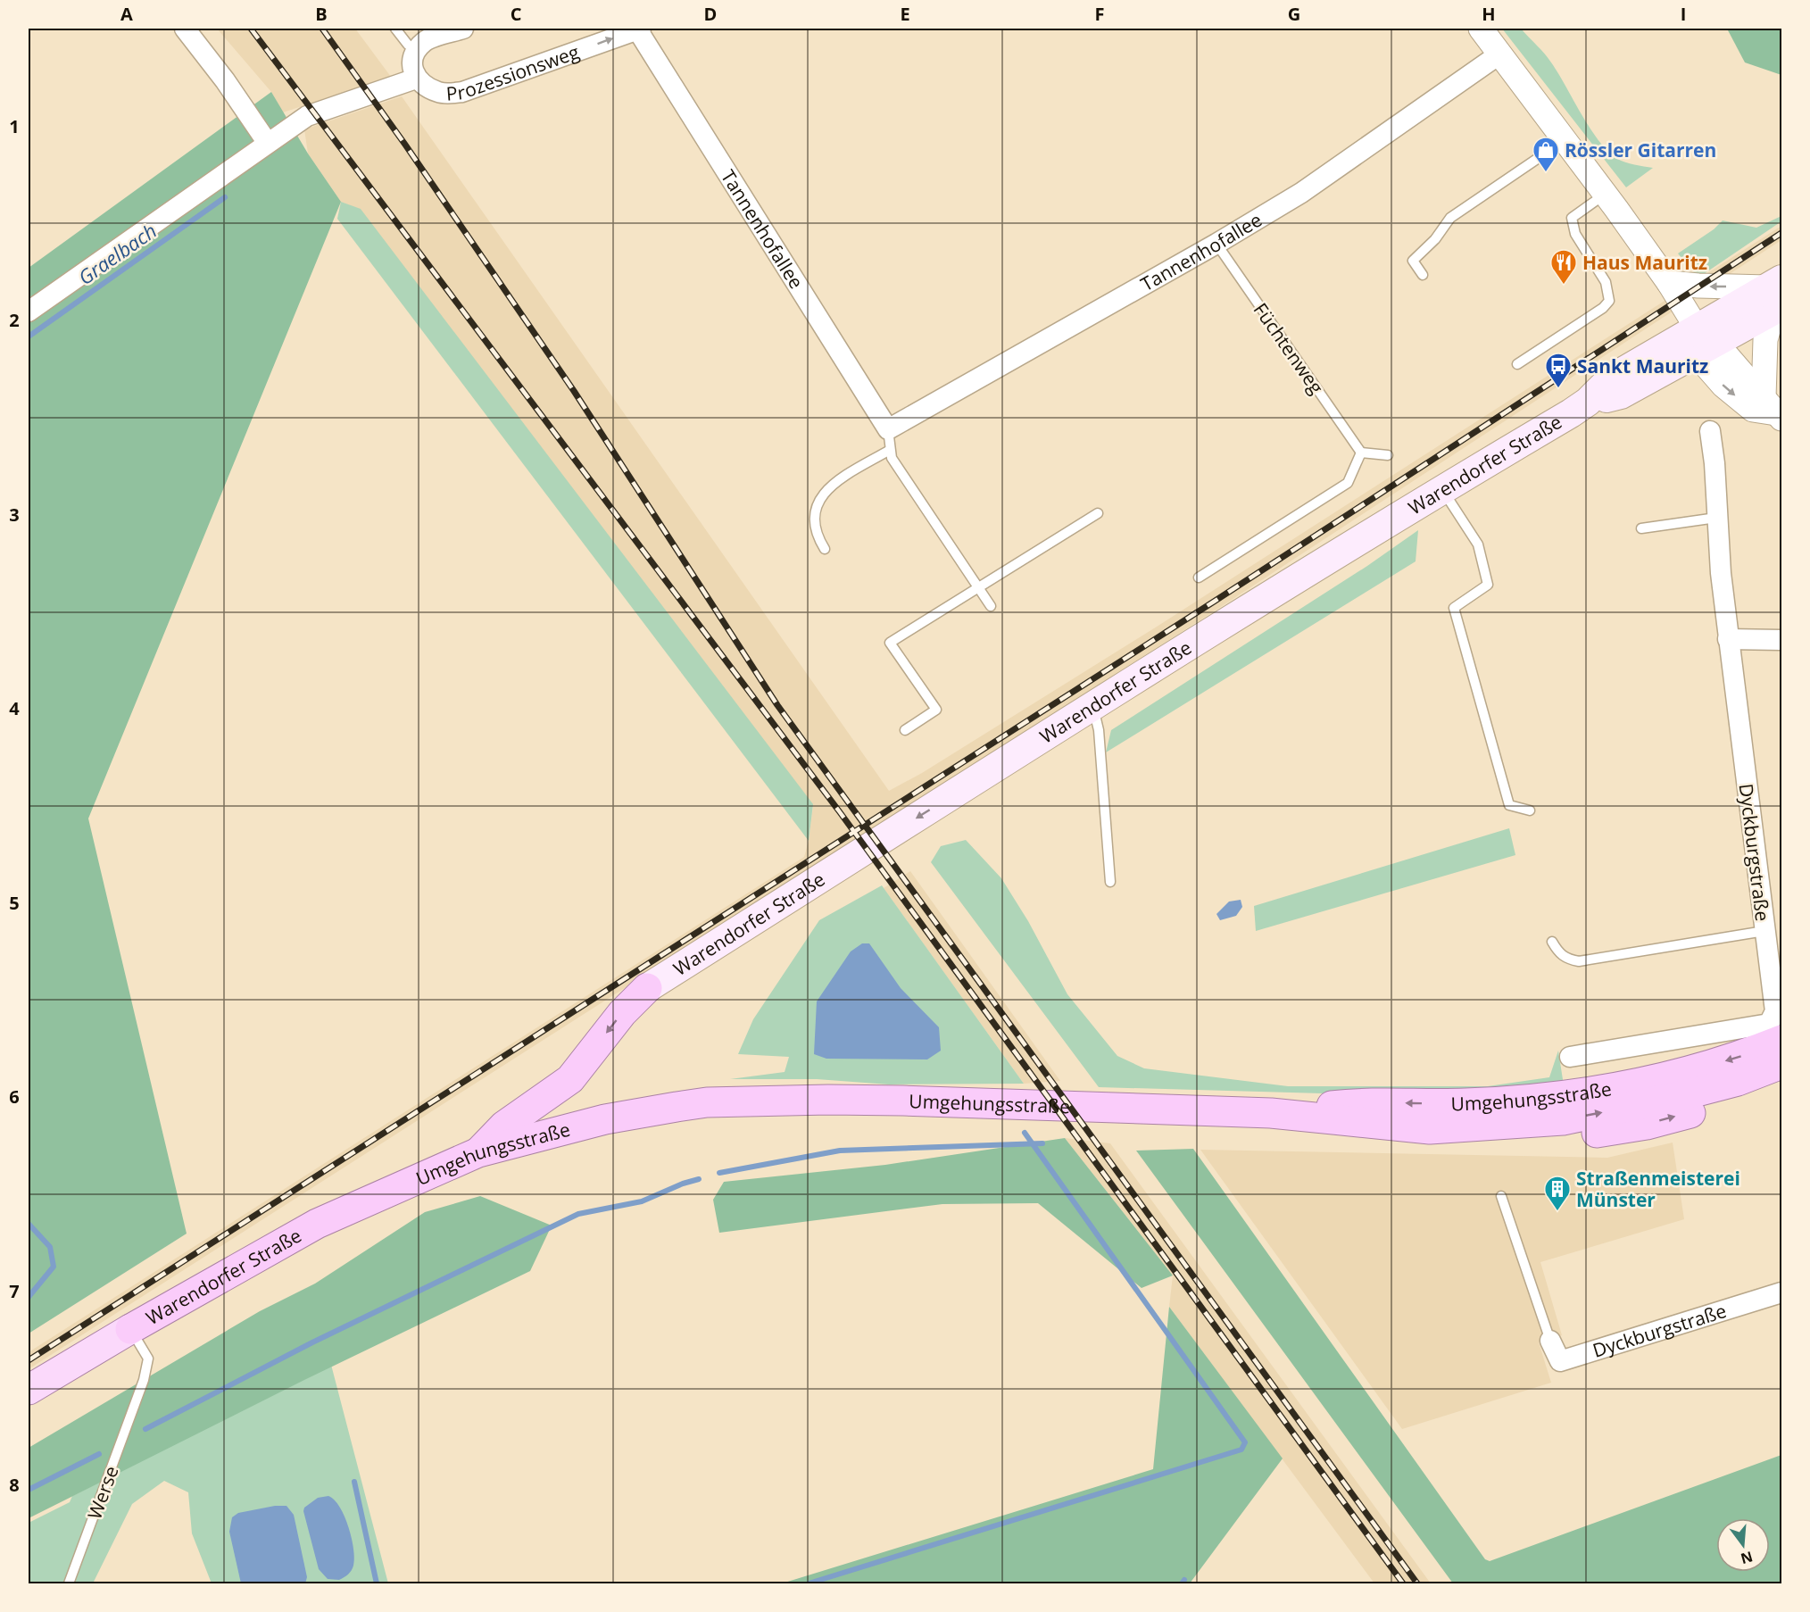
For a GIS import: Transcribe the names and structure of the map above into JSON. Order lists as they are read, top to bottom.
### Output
{
  "streets": {
    "highway": ["Warendorfer Straße", "Umgehungsstraße"],
    "street": ["Prozessionsweg", "Tannenhofallee", "Dyckburgstraße"],
    "lane": ["Füchtenweg", "Werse"]
  },
  "crossings": [
    ["Prozessionsweg", "Tannenhofallee"],
    ["Tannenhofallee", "Füchtenweg"],
    ["Warendorfer Straße", "Umgehungsstraße"],
    ["Warendorfer Straße", "Werse"]
  ],
  "water": ["Graelbach"],
  "places": {
    "shop": ["Rössler Gitarren"],
    "restaurant": ["Haus Mauritz"],
    "bus stop": ["Sankt Mauritz"],
    "building": ["Straßenmeisterei Münster"]
  },
  "north": "bottom",
  "grid": {
    "columns": [
      "A",
      "B",
      "C",
      "D",
      "E",
      "F",
      "G",
      "H",
      "I"
    ],
    "rows": [
      "1",
      "2",
      "3",
      "4",
      "5",
      "6",
      "7",
      "8"
    ]
  }
}
